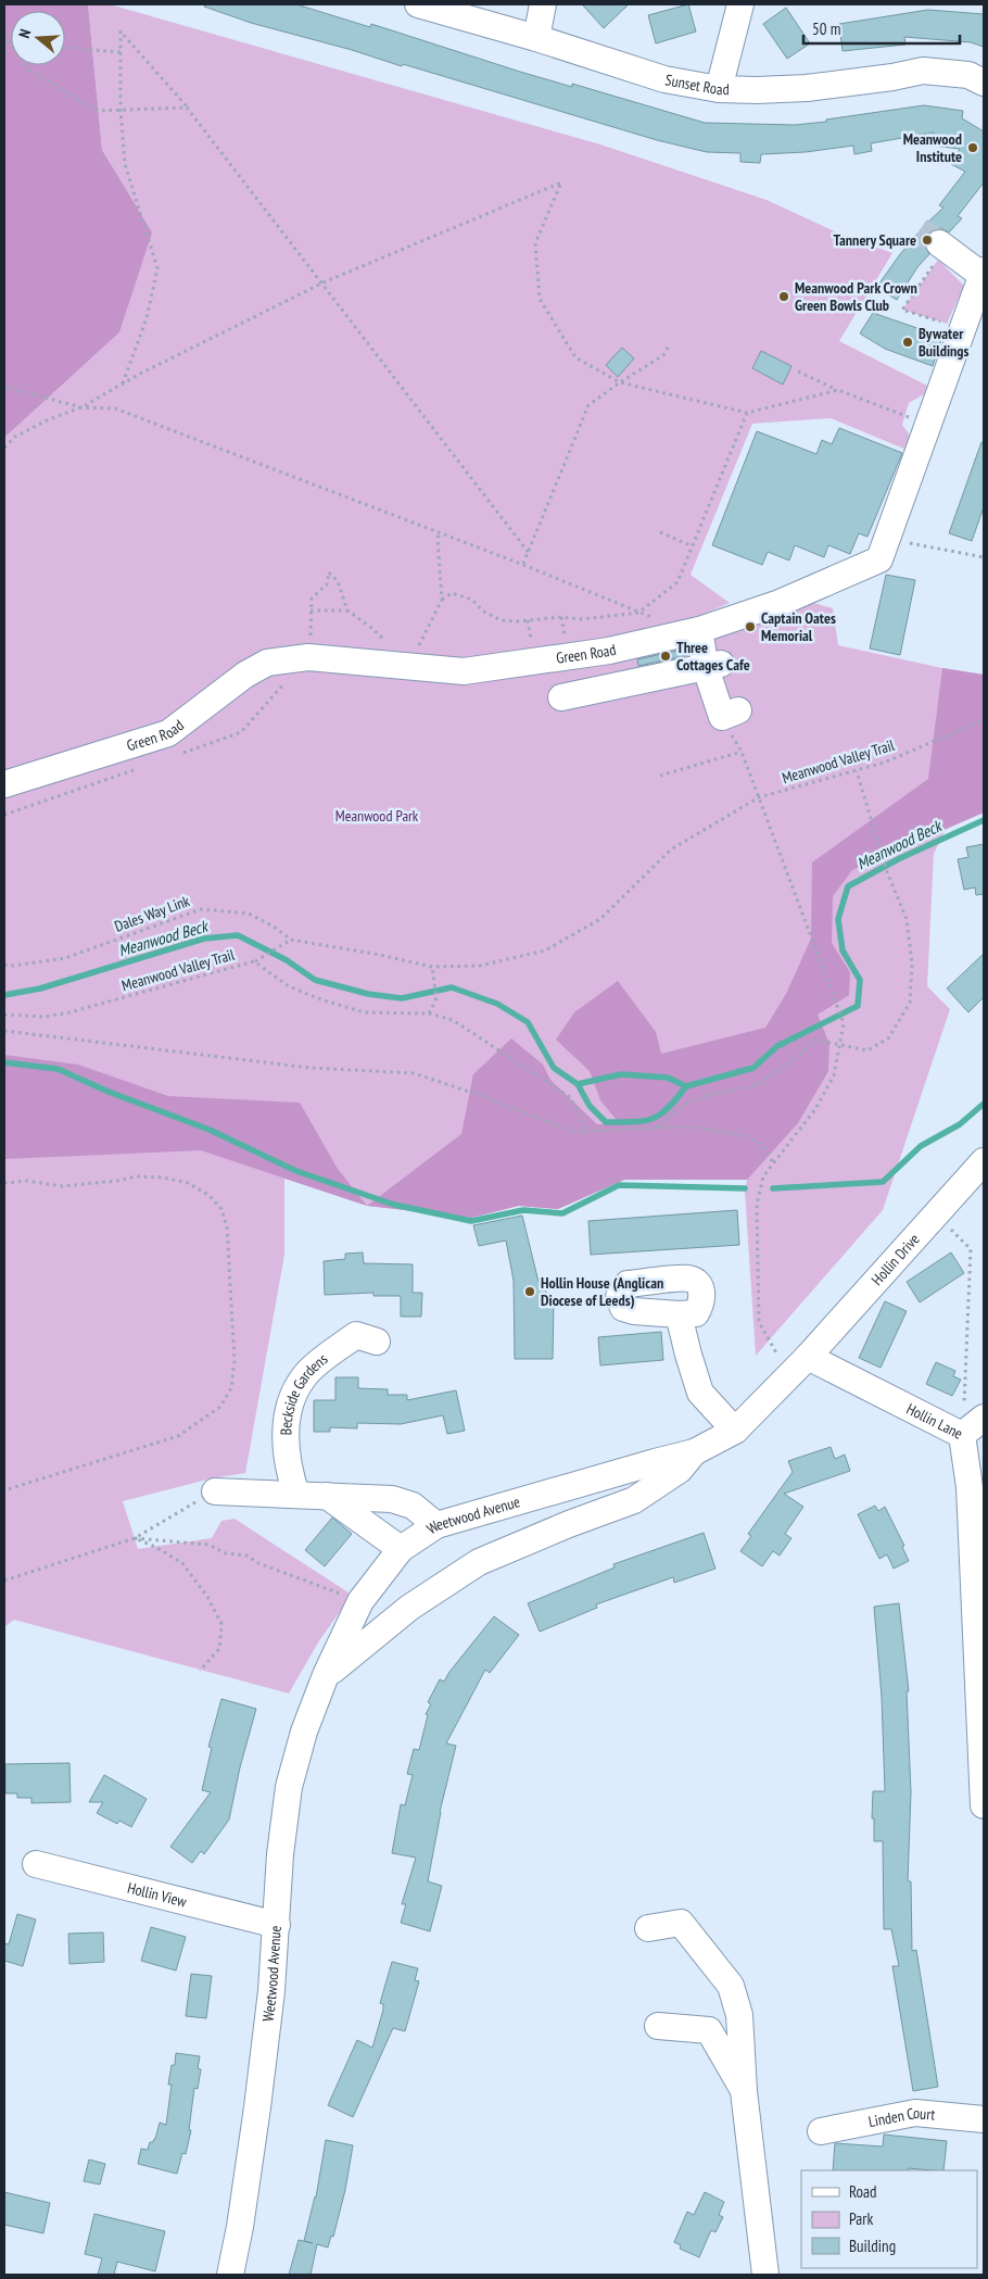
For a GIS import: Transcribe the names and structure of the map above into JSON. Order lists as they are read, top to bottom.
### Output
{
  "streets": {
    "street": [
      "Sunset Road",
      "Green Road",
      "Hollin Drive",
      "Beckside Gardens",
      "Hollin Lane",
      "Weetwood Avenue",
      "Hollin View",
      "Linden Court"
    ],
    "path": ["Meanwood Valley Trail", "Dales Way Link"]
  },
  "crossings": [
    ["Meanwood Valley Trail", "Dales Way Link"],
    ["Hollin Drive", "Hollin Lane"],
    ["Hollin Drive", "Weetwood Avenue"],
    ["Hollin Lane", "Weetwood Avenue"],
    ["Weetwood Avenue", "Hollin View"]
  ],
  "water": ["Meanwood Beck"],
  "parks": ["Meanwood Park"],
  "places": [
    "Meanwood Institute",
    "Tannery Square",
    "Meanwood Park Crown Green Bowls Club",
    "Bywater Buildings",
    "Captain Oates Memorial",
    "Three Cottages Cafe",
    "Hollin House (Anglican Diocese of Leeds)"
  ],
  "legend": ["Road", "Park", "Building"],
  "scale_bar": "50 m",
  "north": "left"
}
